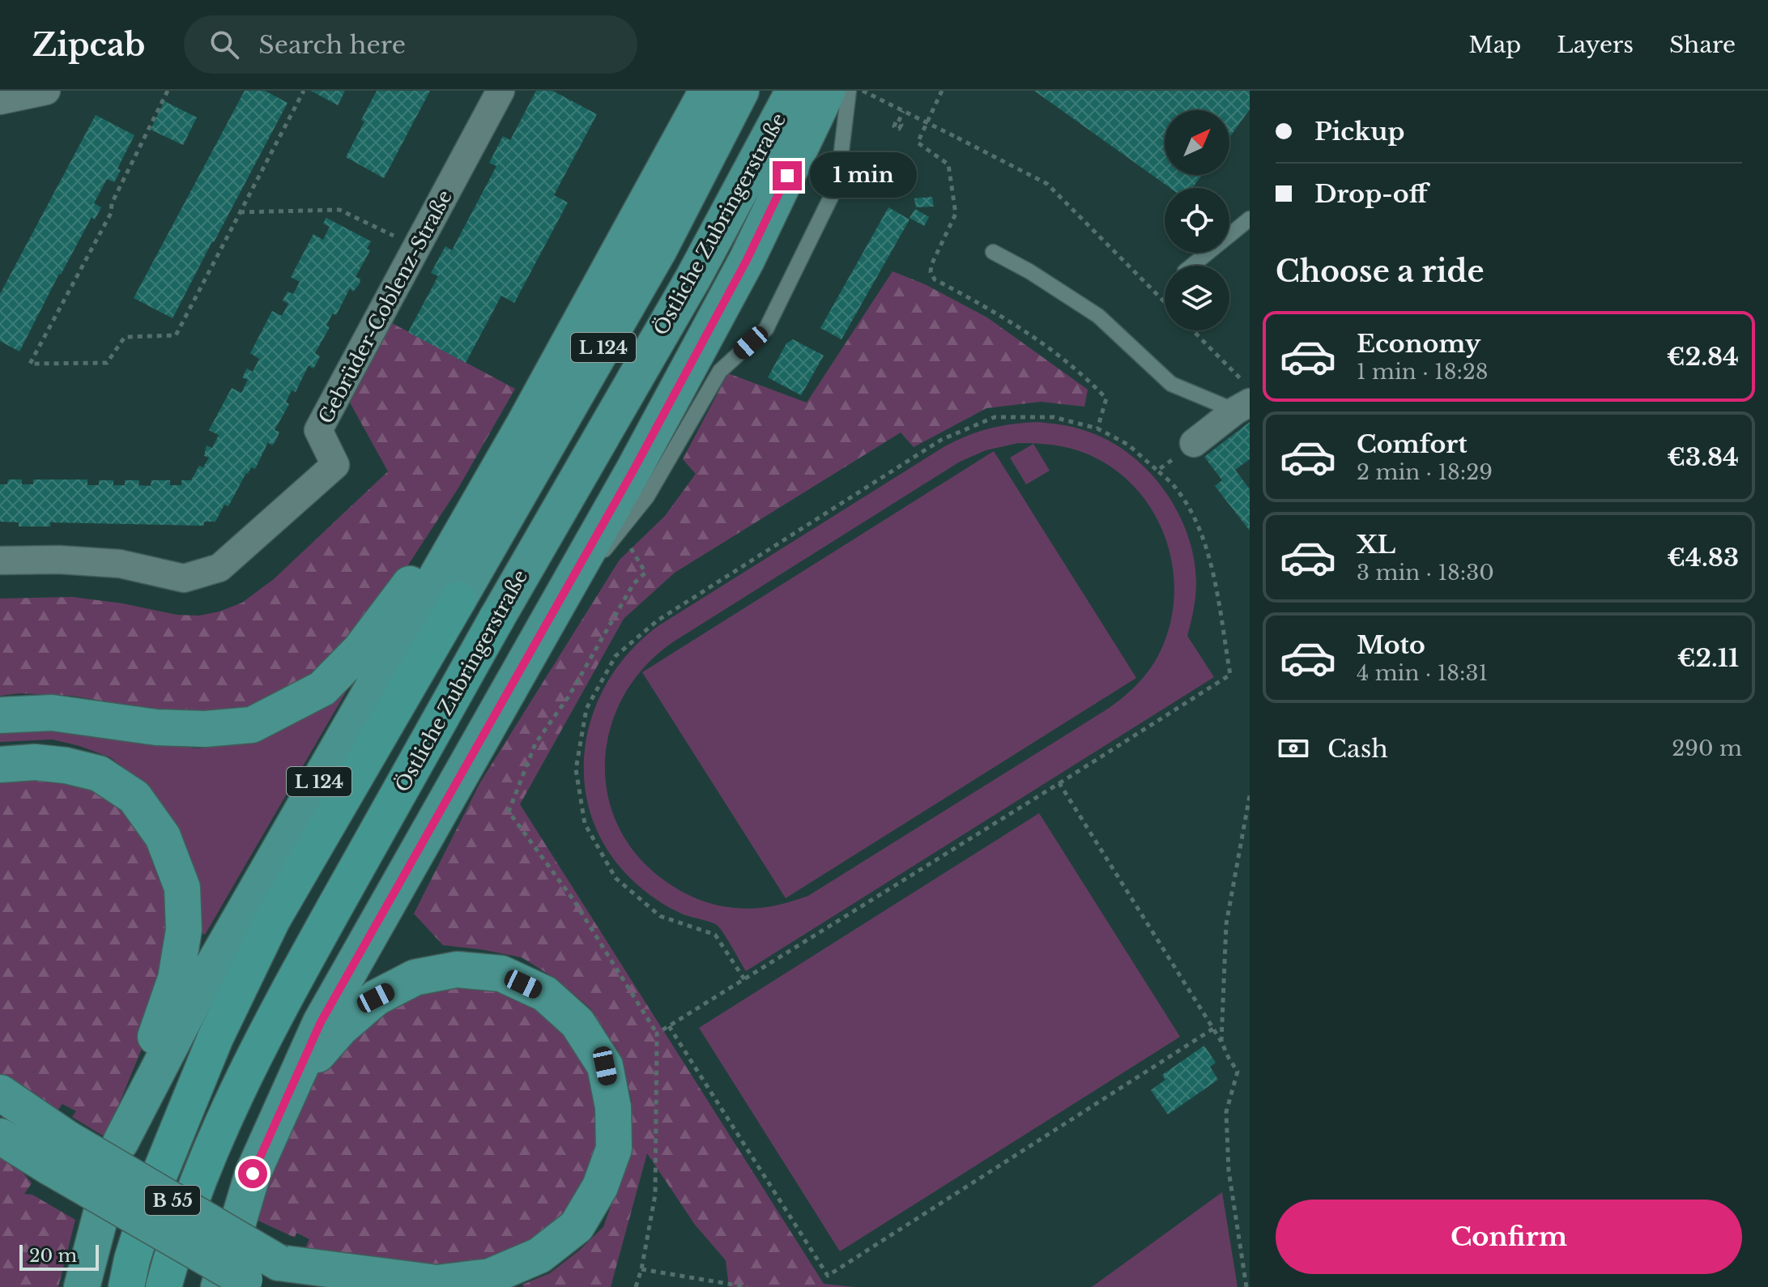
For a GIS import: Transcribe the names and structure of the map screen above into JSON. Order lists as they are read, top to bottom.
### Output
{
  "streets": {
    "highway": ["Östliche Zubringerstraße", "L 124", "B 55"],
    "street": ["Gebrüder-Coblenz-Straße"]
  },
  "scale_bar": "20 m",
  "north": "top right",
  "page": {
    "header": "Zipcab",
    "search": "Search here",
    "nav": ["Map", "Layers", "Share"],
    "banner": ["Pickup", "Drop-off"],
    "bubble": "1 min",
    "heading": "Choose a ride",
    "list": [
      {
        "name": "Economy",
        "note": "1 min · 18:28",
        "value": "€2.84"
      },
      {
        "name": "Comfort",
        "note": "2 min · 18:29",
        "value": "€3.84"
      },
      {
        "name": "XL",
        "note": "3 min · 18:30",
        "value": "€4.83"
      },
      {
        "name": "Moto",
        "note": "4 min · 18:31",
        "value": "€2.11"
      }
    ],
    "pay": ["Cash", "290 m"],
    "buttons": "Confirm",
    "scale": "20 m"
  }
}
